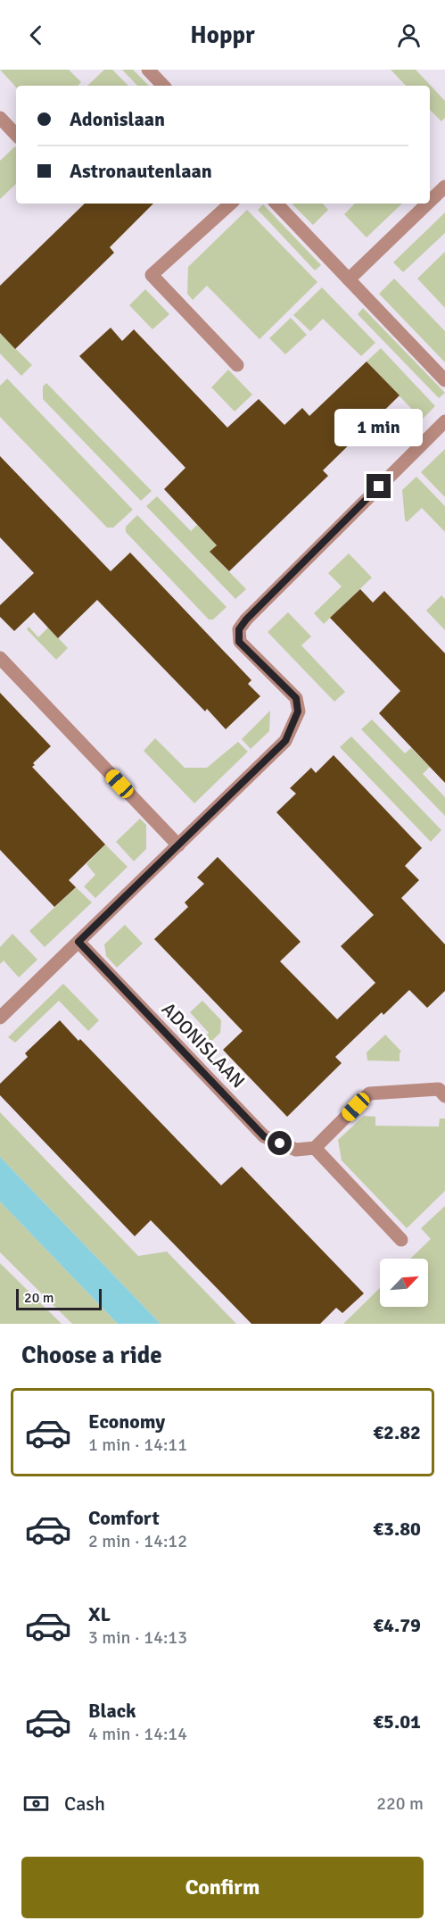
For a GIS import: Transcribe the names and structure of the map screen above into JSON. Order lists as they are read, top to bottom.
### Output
{
  "streets": {
    "street": ["ADONISLAAN"]
  },
  "scale_bar": "20 m",
  "north": "top right",
  "page": {
    "header": "Hoppr",
    "banner": ["Adonislaan", "Astronautenlaan"],
    "bubble": "1 min",
    "scale": "20 m",
    "heading": "Choose a ride",
    "list": [
      {
        "name": "Economy",
        "note": "1 min · 14:11",
        "value": "€2.82"
      },
      {
        "name": "Comfort",
        "note": "2 min · 14:12",
        "value": "€3.80"
      },
      {
        "name": "XL",
        "note": "3 min · 14:13",
        "value": "€4.79"
      },
      {
        "name": "Black",
        "note": "4 min · 14:14",
        "value": "€5.01"
      }
    ],
    "pay": ["Cash", "220 m"],
    "buttons": "Confirm"
  }
}
